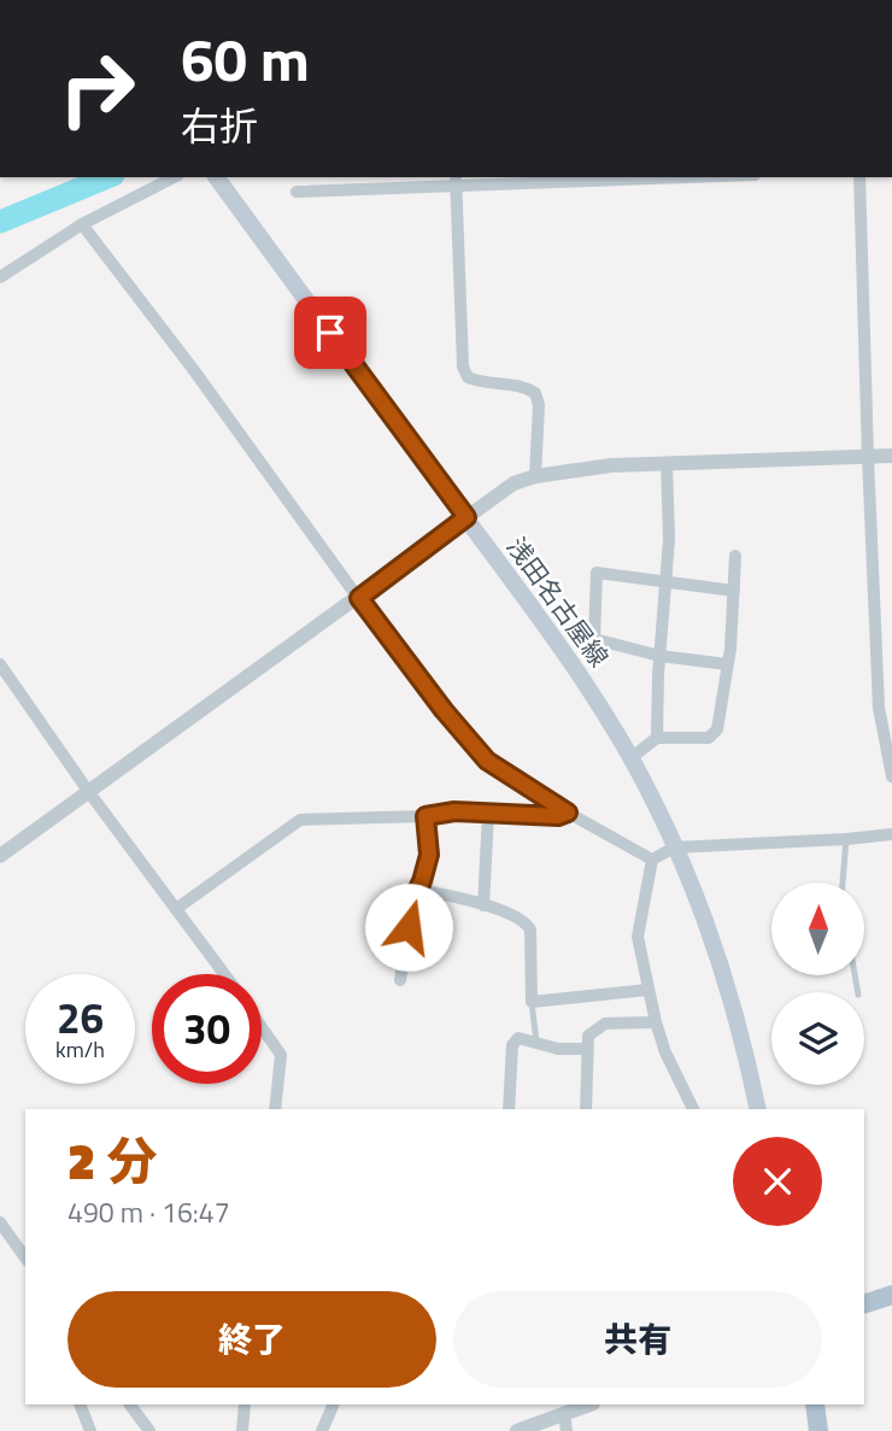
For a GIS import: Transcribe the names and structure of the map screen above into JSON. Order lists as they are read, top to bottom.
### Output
{
  "streets": {
    "main road": ["浅田名古屋線"]
  },
  "north": "top",
  "page": {
    "turn": ["60 m", "右折"],
    "speed": "26 km/h",
    "limit": "30",
    "heading": ["2 分", "490 m · 16:47"],
    "buttons": ["終了", "共有"]
  }
}
